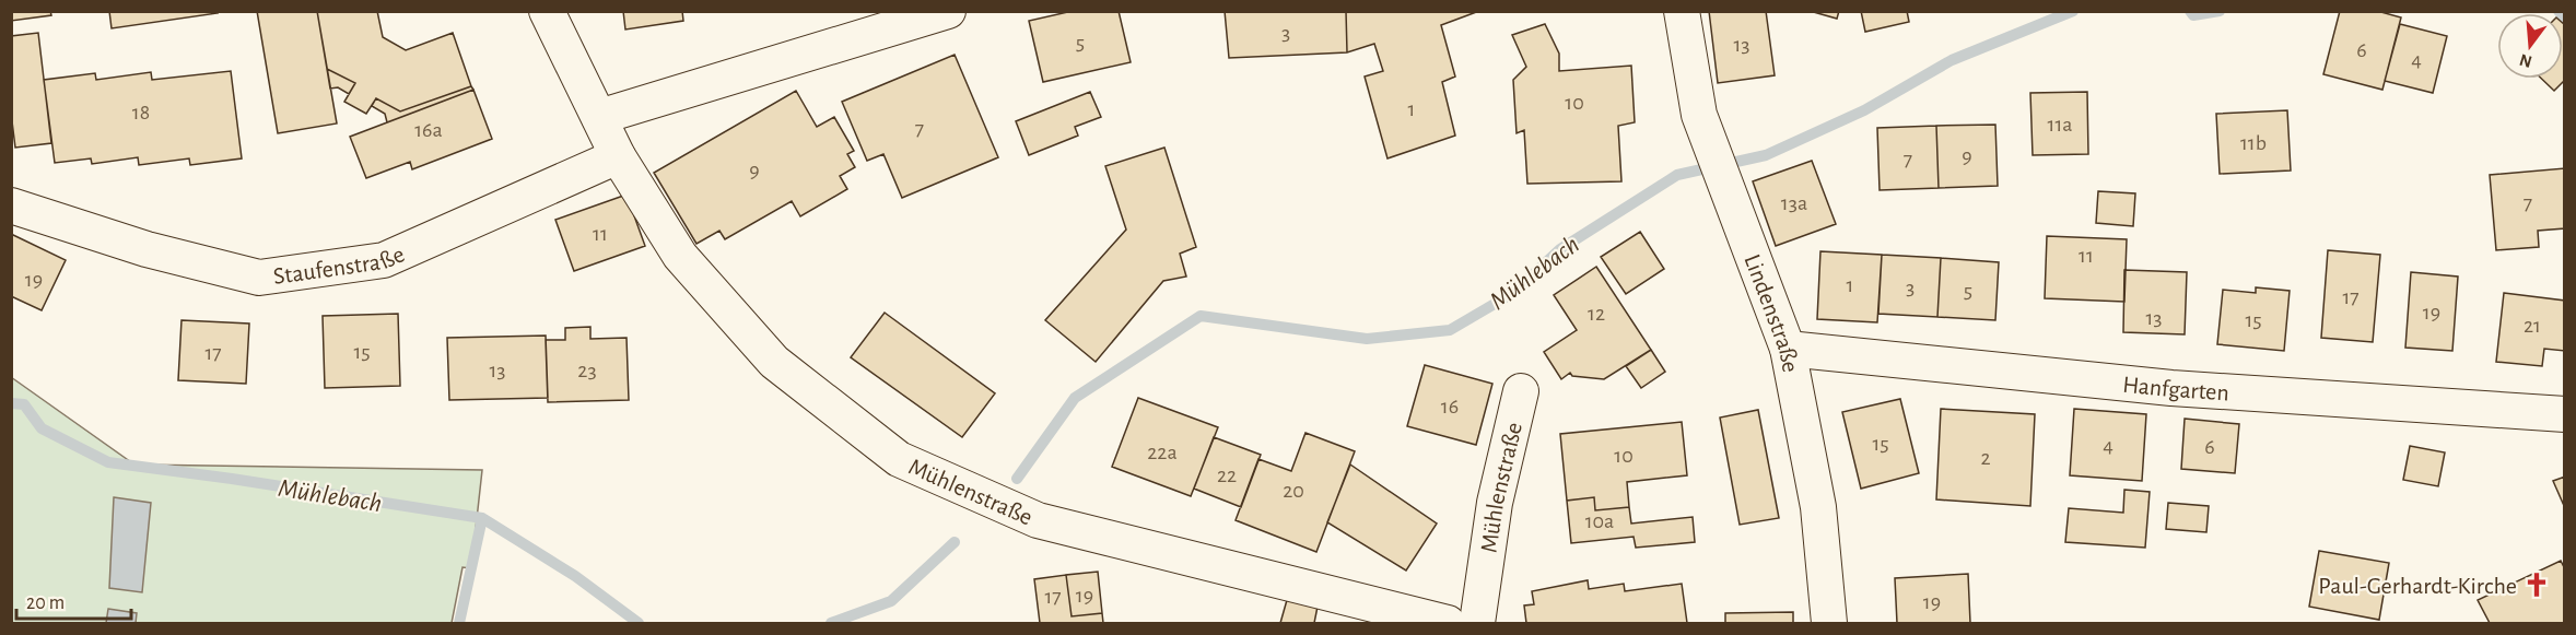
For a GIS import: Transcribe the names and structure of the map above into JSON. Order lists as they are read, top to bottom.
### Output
{
  "streets": {
    "street": [
      "Staufenstraße",
      "Lindenstraße",
      "Hanfgarten",
      "Mühlenstraße"
    ]
  },
  "crossings": [
    ["Staufenstraße", "Mühlenstraße"],
    ["Lindenstraße", "Hanfgarten"]
  ],
  "water": ["Mühlebach"],
  "places": {
    "church": ["Paul-Gerhardt-Kirche"]
  },
  "house_numbers": [
    "3",
    "5",
    "13",
    "6",
    "4",
    "10",
    "1",
    "18",
    "11a",
    "7",
    "16a",
    "11b",
    "9",
    "7",
    "9",
    "13a",
    "7",
    "11",
    "11",
    "19",
    "1",
    "3",
    "5",
    "17",
    "19",
    "12",
    "13",
    "15",
    "21",
    "15",
    "17",
    "13",
    "23",
    "16",
    "15",
    "4",
    "6",
    "22a",
    "10",
    "2",
    "22",
    "20",
    "10a",
    "19",
    "17",
    "19"
  ],
  "scale_bar": "20 m",
  "north": "bottom"
}
